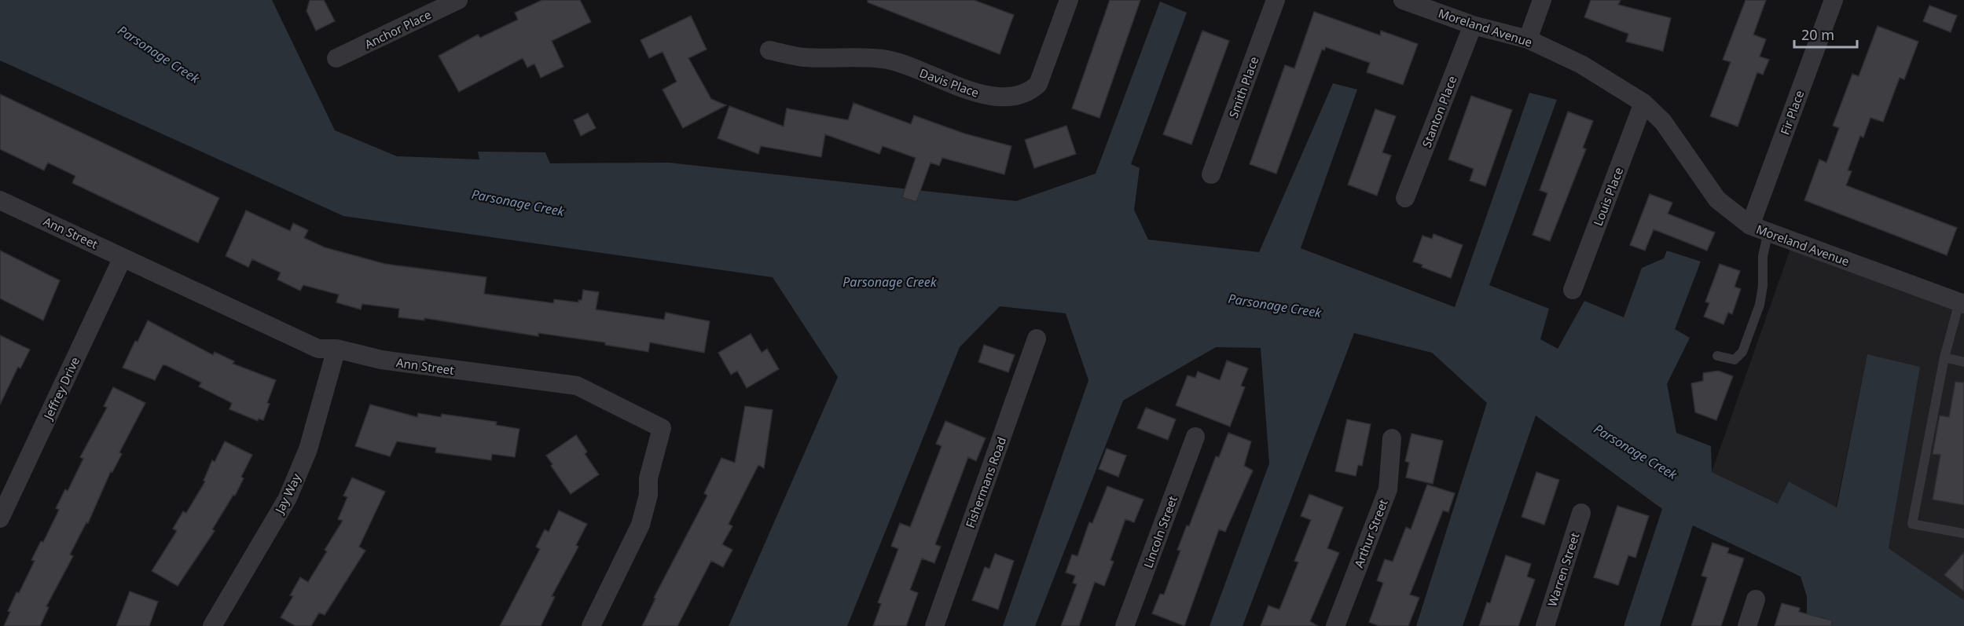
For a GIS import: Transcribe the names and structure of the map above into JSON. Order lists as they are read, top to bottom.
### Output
{
  "streets": {
    "street": [
      "Moreland Avenue",
      "Anchor Place",
      "Davis Place",
      "Smith Place",
      "Stanton Place",
      "Fir Place",
      "Louis Place",
      "Ann Street",
      "Jeffrey Drive",
      "Fishermans Road",
      "Jay Way",
      "Lincoln Street",
      "Arthur Street",
      "Warren Street"
    ]
  },
  "crossings": [
    ["Moreland Avenue", "Stanton Place"],
    ["Moreland Avenue", "Fir Place"],
    ["Moreland Avenue", "Louis Place"],
    ["Ann Street", "Jeffrey Drive"],
    ["Ann Street", "Jay Way"]
  ],
  "water": ["Parsonage Creek"],
  "scale_bar": "20 m"
}
